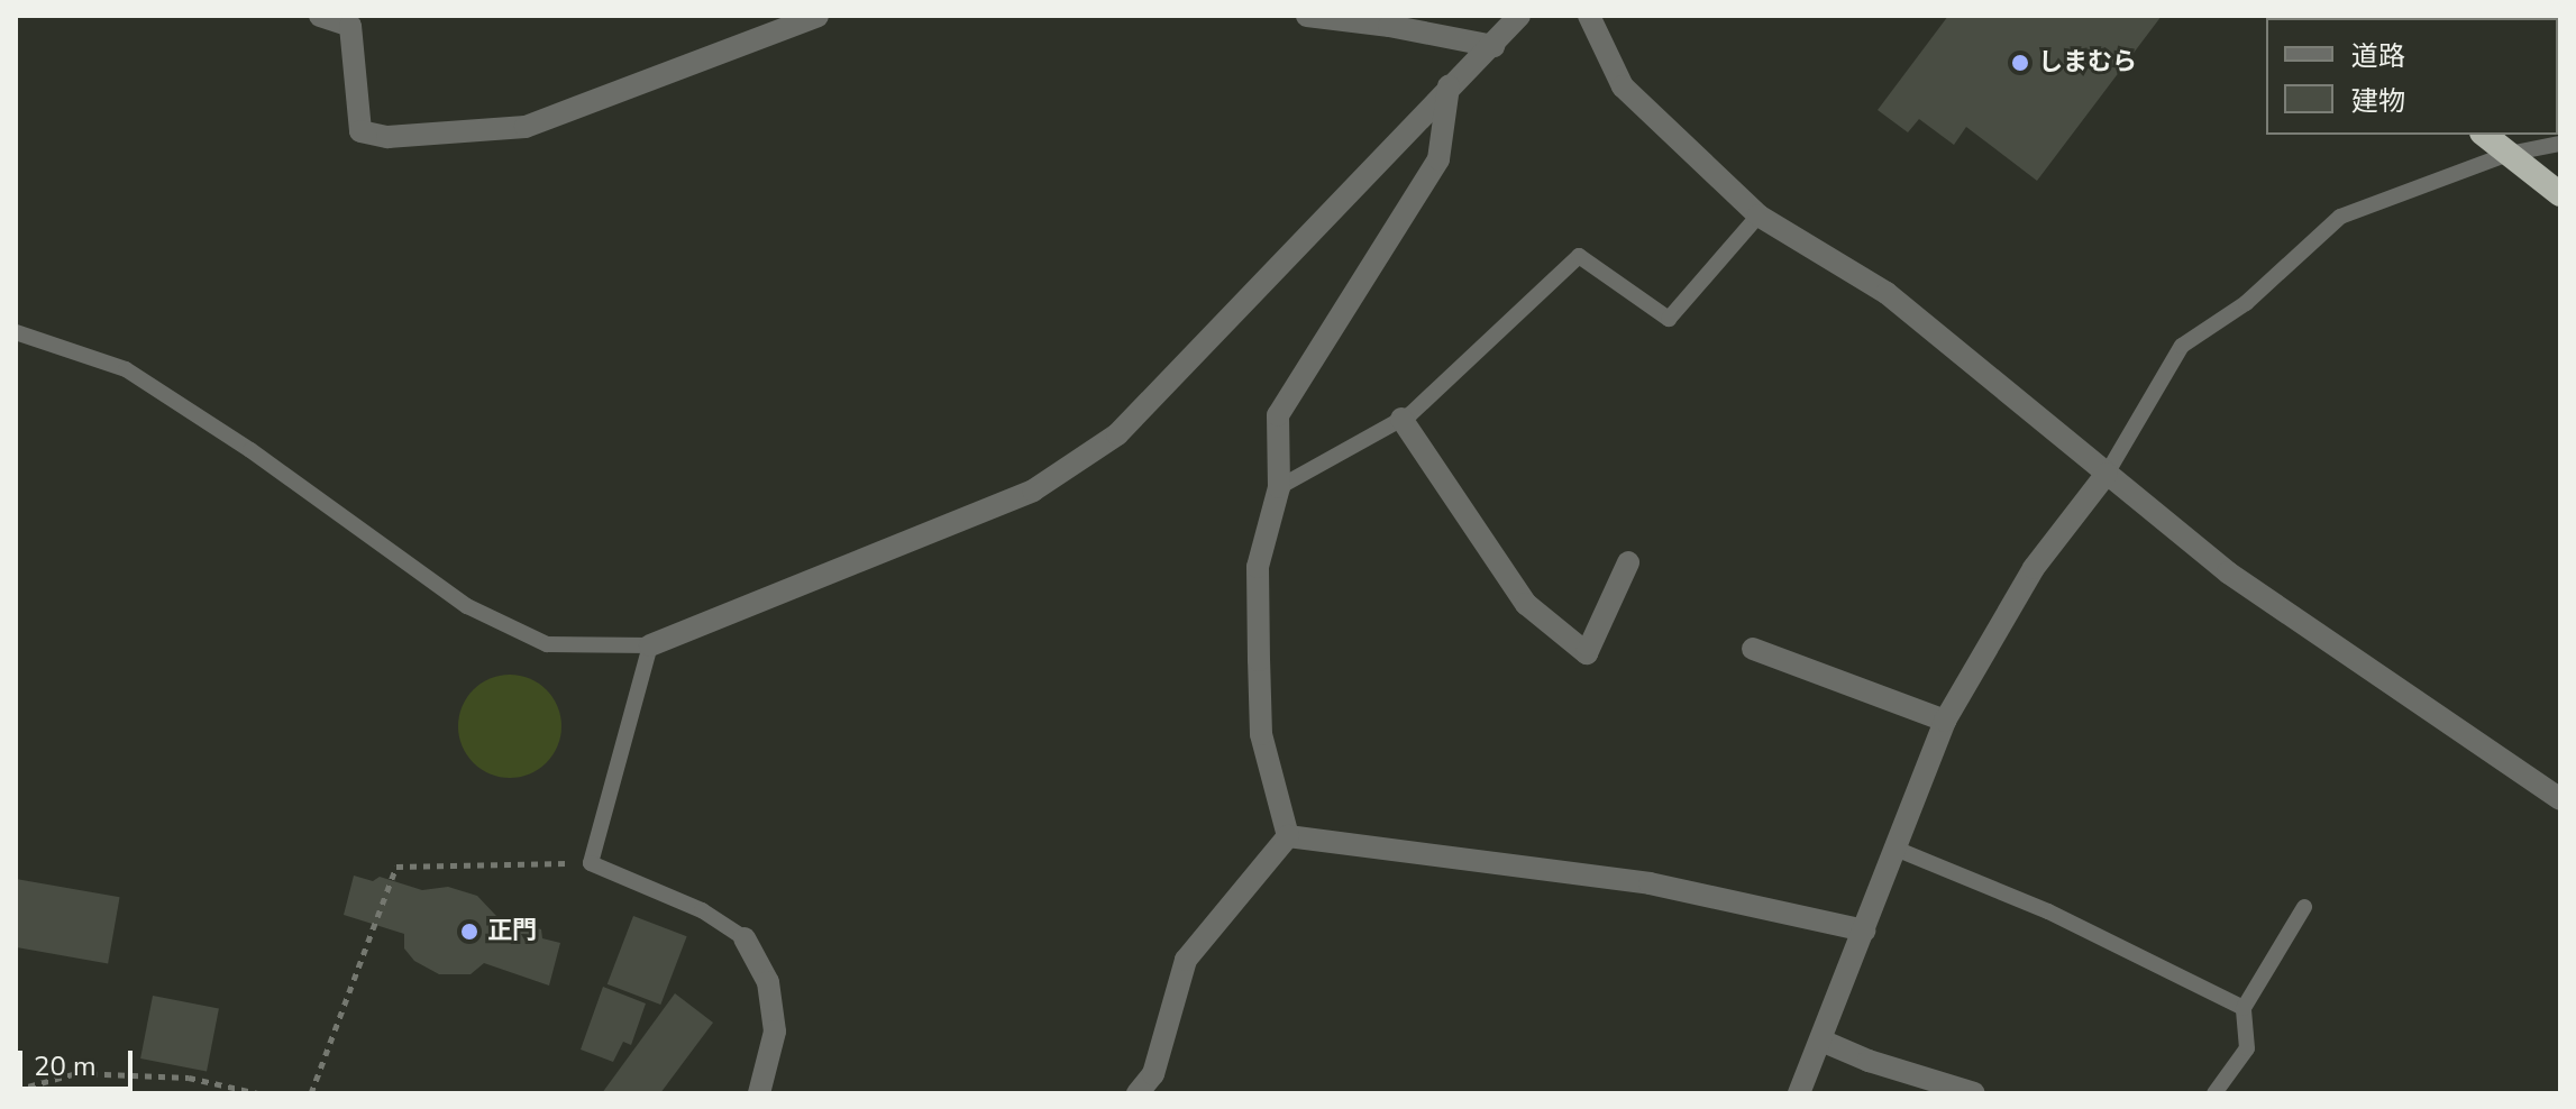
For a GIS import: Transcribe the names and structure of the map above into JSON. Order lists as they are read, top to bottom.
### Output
{
  "places": ["しまむら", "正門"],
  "legend": ["道路", "建物"],
  "scale_bar": "20 m"
}
